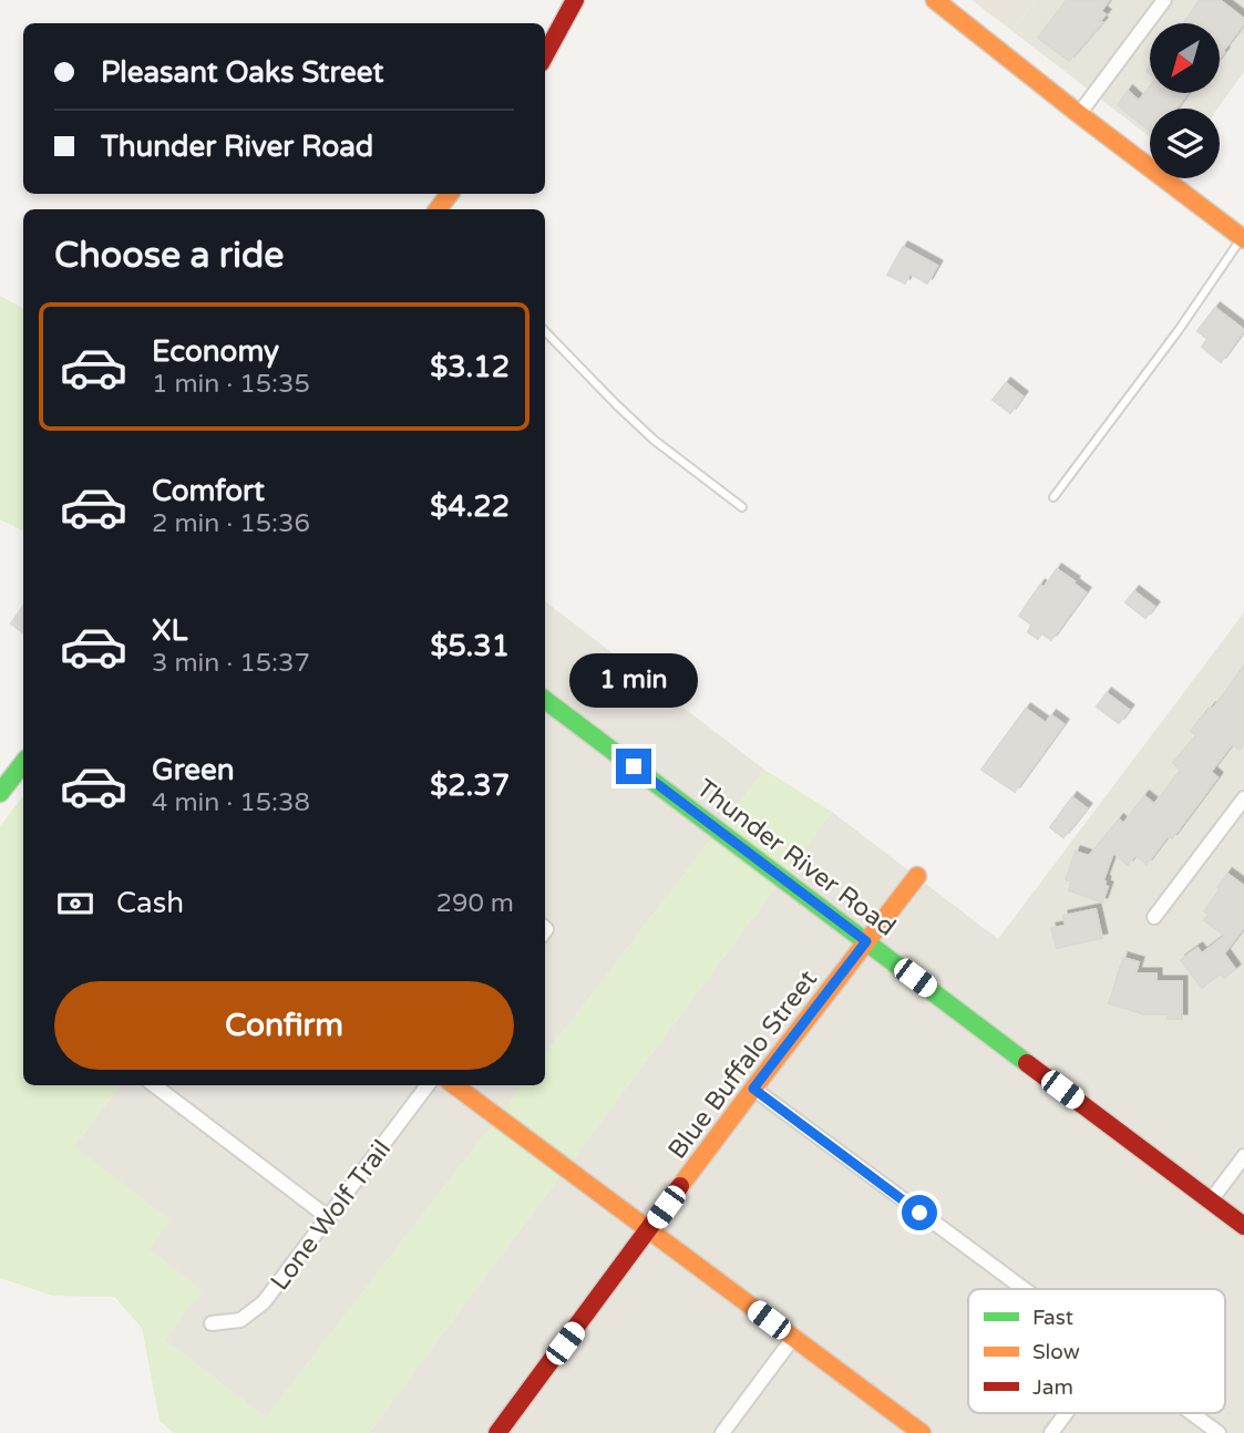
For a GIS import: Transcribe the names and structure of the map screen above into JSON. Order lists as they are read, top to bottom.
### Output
{
  "streets": {
    "street": ["Thunder River Road", "Blue Buffalo Street", "Lone Wolf Trail"]
  },
  "crossings": [
    ["Thunder River Road", "Blue Buffalo Street"]
  ],
  "legend": ["Fast", "Slow", "Jam"],
  "north": "bottom left",
  "page": {
    "banner": ["Pleasant Oaks Street", "Thunder River Road"],
    "heading": "Choose a ride",
    "list": [
      {
        "name": "Economy",
        "note": "1 min · 15:35",
        "value": "$3.12"
      },
      {
        "name": "Comfort",
        "note": "2 min · 15:36",
        "value": "$4.22"
      },
      {
        "name": "XL",
        "note": "3 min · 15:37",
        "value": "$5.31"
      },
      {
        "name": "Green",
        "note": "4 min · 15:38",
        "value": "$2.37"
      }
    ],
    "bubble": "1 min",
    "pay": ["Cash", "290 m"],
    "buttons": "Confirm"
  }
}
